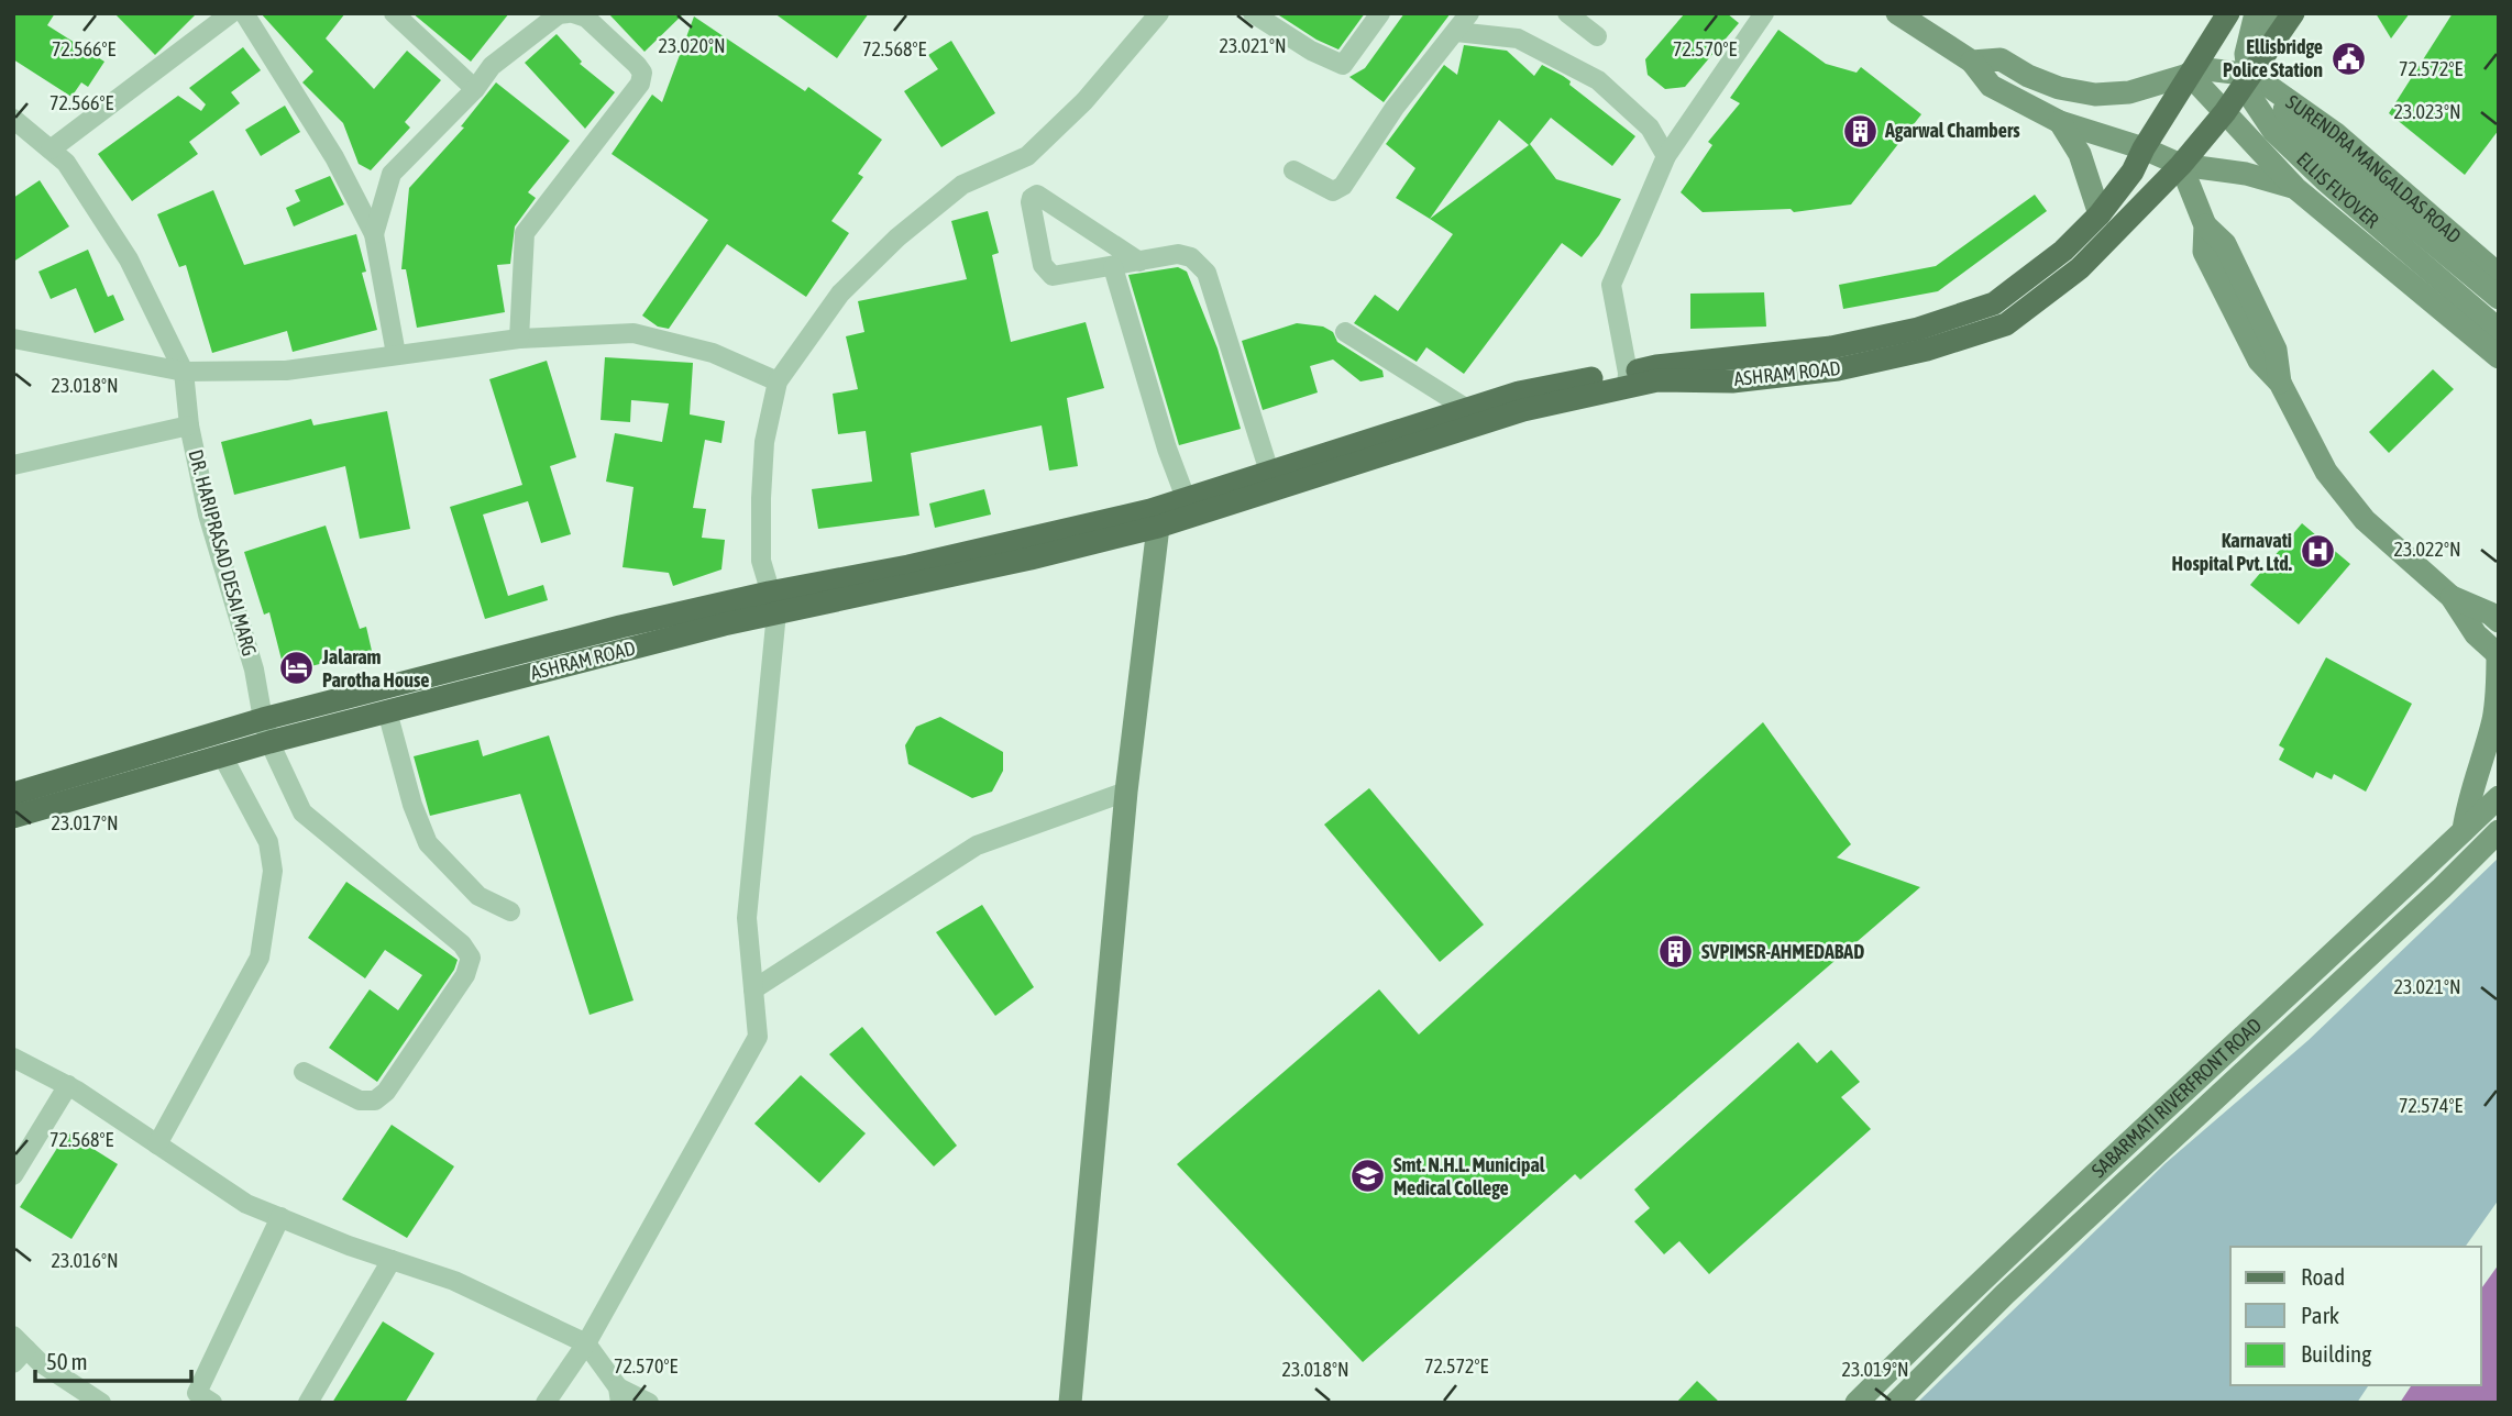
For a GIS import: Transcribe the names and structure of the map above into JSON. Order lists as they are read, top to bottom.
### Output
{
  "streets": {
    "main road": ["ASHRAM ROAD"],
    "street": [
      "SURENDRA MANGALDAS ROAD",
      "ELLIS FLYOVER",
      "DR. HARIPRASAD DESAI MARG",
      "SABARMATI RIVERFRONT ROAD"
    ]
  },
  "crossings": [
    ["SURENDRA MANGALDAS ROAD", "ASHRAM ROAD"],
    ["ASHRAM ROAD", "DR. HARIPRASAD DESAI MARG"]
  ],
  "places": {
    "public building": ["Ellisbridge Police Station"],
    "building": ["Agarwal Chambers", "SVPIMSR-AHMEDABAD"],
    "hospital": ["Karnavati Hospital Pvt. Ltd."],
    "hotel": ["Jalaram Parotha House"],
    "school or university": ["Smt. N.H.L. Municipal Medical College"]
  },
  "legend": ["Road", "Park", "Building"],
  "scale_bar": "50 m",
  "coordinates": [
    "23.020°N",
    "23.021°N",
    "72.568°E",
    "72.570°E",
    "72.566°E",
    "72.572°E",
    "23.023°N",
    "23.018°N",
    "23.022°N",
    "23.017°N",
    "72.574°E",
    "23.016°N",
    "23.019°N"
  ]
}
